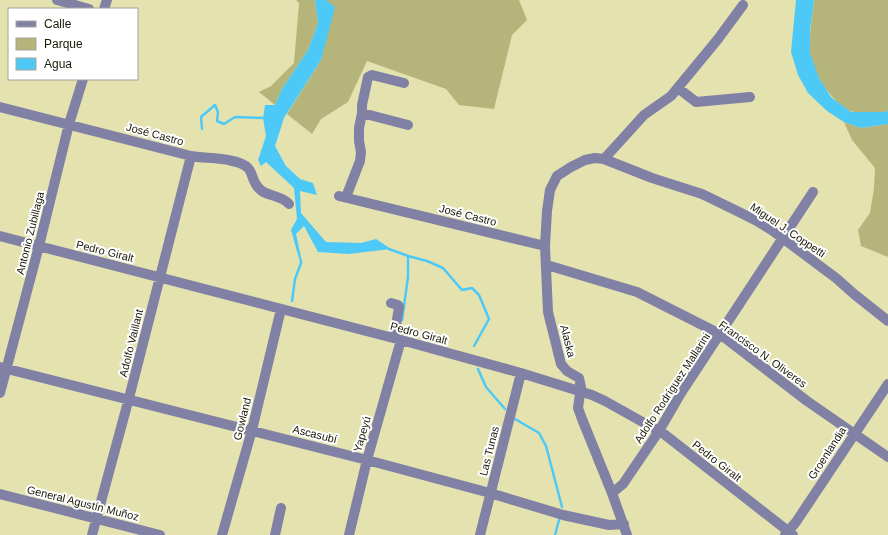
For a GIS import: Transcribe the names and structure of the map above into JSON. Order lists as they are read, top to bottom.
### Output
{
  "streets": {
    "street": [
      "José Castro",
      "Miguel J. Coppetti",
      "Antonio Zubillaga",
      "Pedro Giralt",
      "Alaska",
      "Adolfo Vaillant",
      "Francisco N. Oliveres",
      "Adolfo Rodríguez Mallarini",
      "Gowland",
      "Ascasubí",
      "Yapeyú",
      "Las Tunas",
      "Groenlandia",
      "General Agustín Muñoz"
    ]
  },
  "crossings": [
    ["José Castro", "Antonio Zubillaga"],
    ["José Castro", "Alaska"],
    ["José Castro", "Adolfo Vaillant"],
    ["Miguel J. Coppetti", "Alaska"],
    ["Miguel J. Coppetti", "Adolfo Rodríguez Mallarini"],
    ["Antonio Zubillaga", "Pedro Giralt"],
    ["Antonio Zubillaga", "Ascasubí"],
    ["Pedro Giralt", "Alaska"],
    ["Pedro Giralt", "Adolfo Vaillant"],
    ["Pedro Giralt", "Adolfo Rodríguez Mallarini"],
    ["Pedro Giralt", "Gowland"],
    ["Pedro Giralt", "Yapeyú"],
    ["Pedro Giralt", "Las Tunas"],
    ["Pedro Giralt", "Groenlandia"],
    ["Alaska", "Francisco N. Oliveres"],
    ["Alaska", "Adolfo Rodríguez Mallarini"],
    ["Alaska", "Ascasubí"],
    ["Adolfo Vaillant", "Ascasubí"],
    ["Adolfo Vaillant", "General Agustín Muñoz"],
    ["Francisco N. Oliveres", "Adolfo Rodríguez Mallarini"],
    ["Francisco N. Oliveres", "Groenlandia"],
    ["Gowland", "Ascasubí"],
    ["Ascasubí", "Yapeyú"],
    ["Ascasubí", "Las Tunas"]
  ],
  "legend": ["Calle", "Parque", "Agua"]
}
